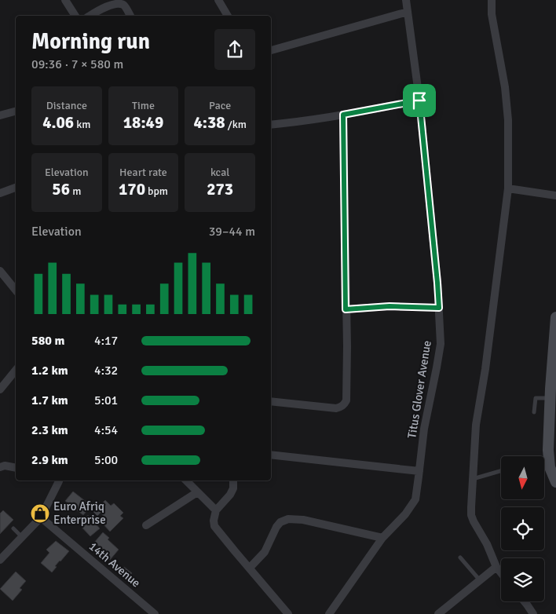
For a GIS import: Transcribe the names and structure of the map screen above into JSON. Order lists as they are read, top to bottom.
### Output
{
  "streets": {
    "street": ["Titus Glover Avenue", "14th Avenue"]
  },
  "places": {
    "shop": ["Euro Afriq Enterprise"]
  },
  "north": "bottom",
  "page": {
    "heading": ["Morning run", "09:36 · 7 × 580 m"],
    "stats": [
      ["Distance", "4.06 km"],
      ["Time", "18:49"],
      ["Pace", "4:38 /km"],
      ["Elevation", "56 m"],
      ["Heart rate", "170 bpm"],
      ["kcal", "273"]
    ],
    "chart": ["Elevation", "39–44 m"],
    "list": [
      {
        "name": "580 m",
        "note": "4:17"
      },
      {
        "name": "1.2 km",
        "note": "4:32"
      },
      {
        "name": "1.7 km",
        "note": "5:01"
      },
      {
        "name": "2.3 km",
        "note": "4:54"
      },
      {
        "name": "2.9 km",
        "note": "5:00"
      }
    ]
  }
}
